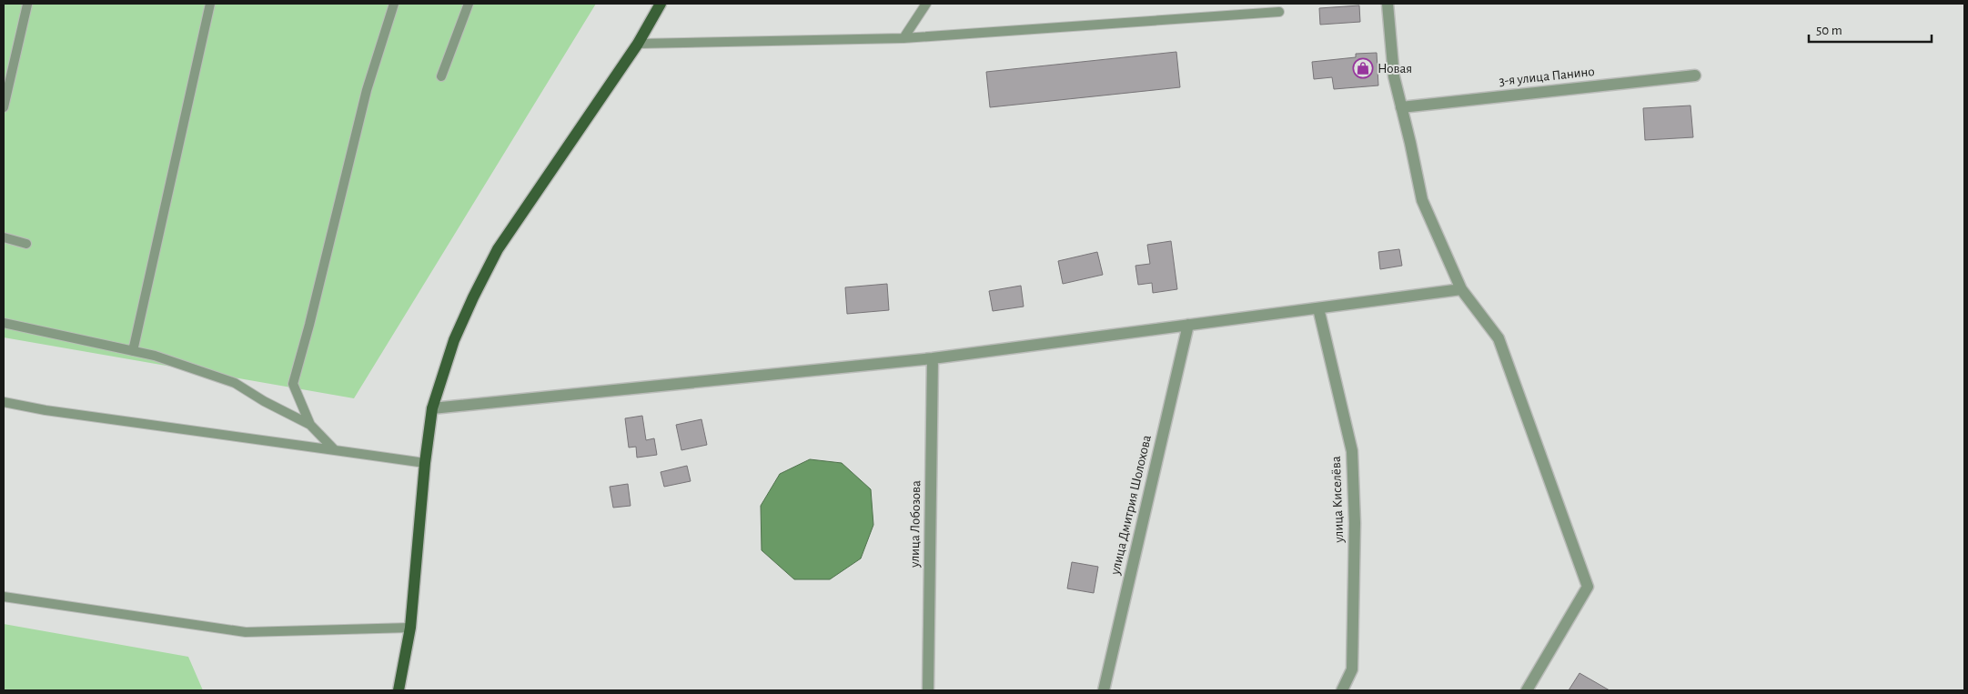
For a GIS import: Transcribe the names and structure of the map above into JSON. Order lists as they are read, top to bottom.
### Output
{
  "streets": {
    "street": [
      "3-я улица Панино",
      "улица Киселёва",
      "улица Дмитрия Шолохова",
      "улица Лобозова"
    ]
  },
  "places": {
    "shop": ["Новая"]
  },
  "scale_bar": "50 m"
}
